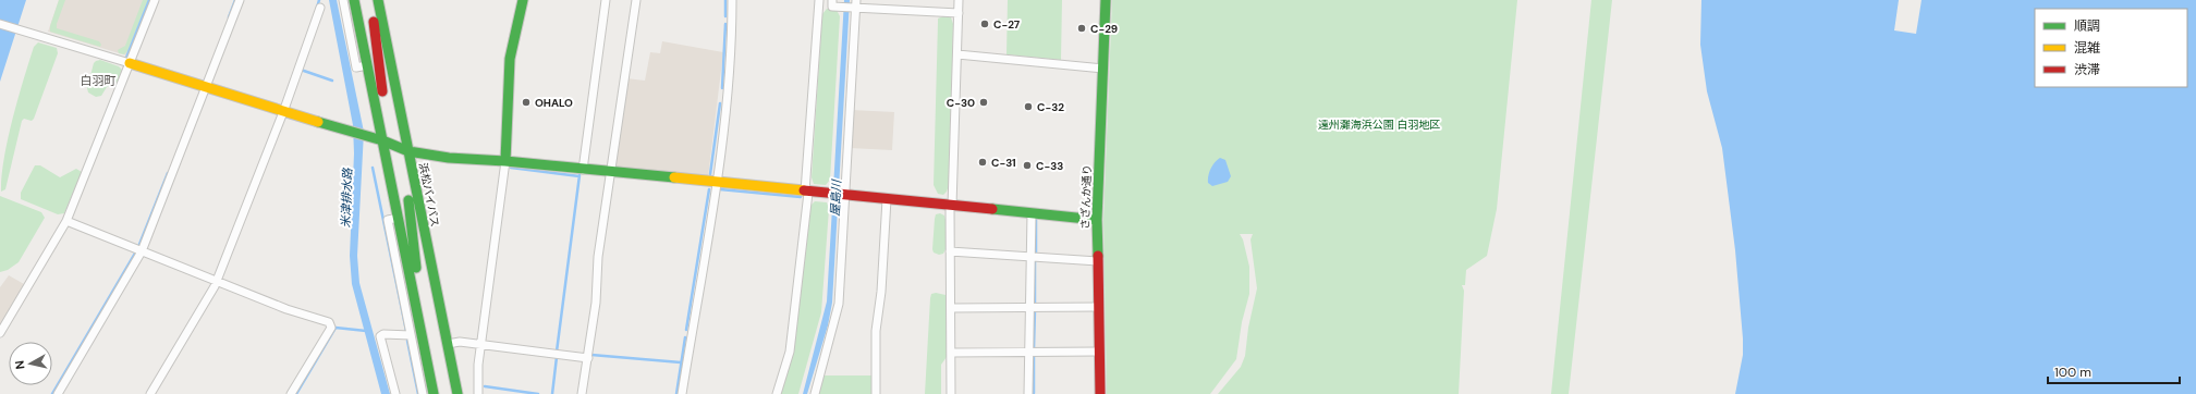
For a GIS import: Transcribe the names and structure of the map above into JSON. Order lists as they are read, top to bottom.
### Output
{
  "streets": {
    "main road": ["浜松バイパス", "さざんか通り"]
  },
  "districts": ["白羽町"],
  "water": ["米津排水路", "屋島川"],
  "parks": ["遠州灘海浜公園 白羽地区"],
  "places": [
    "C-27",
    "C-29",
    "OHALO",
    "C-30",
    "C-32",
    "C-31",
    "C-33"
  ],
  "legend": ["順調", "混雑", "渋滞"],
  "scale_bar": "100 m",
  "north": "left"
}
